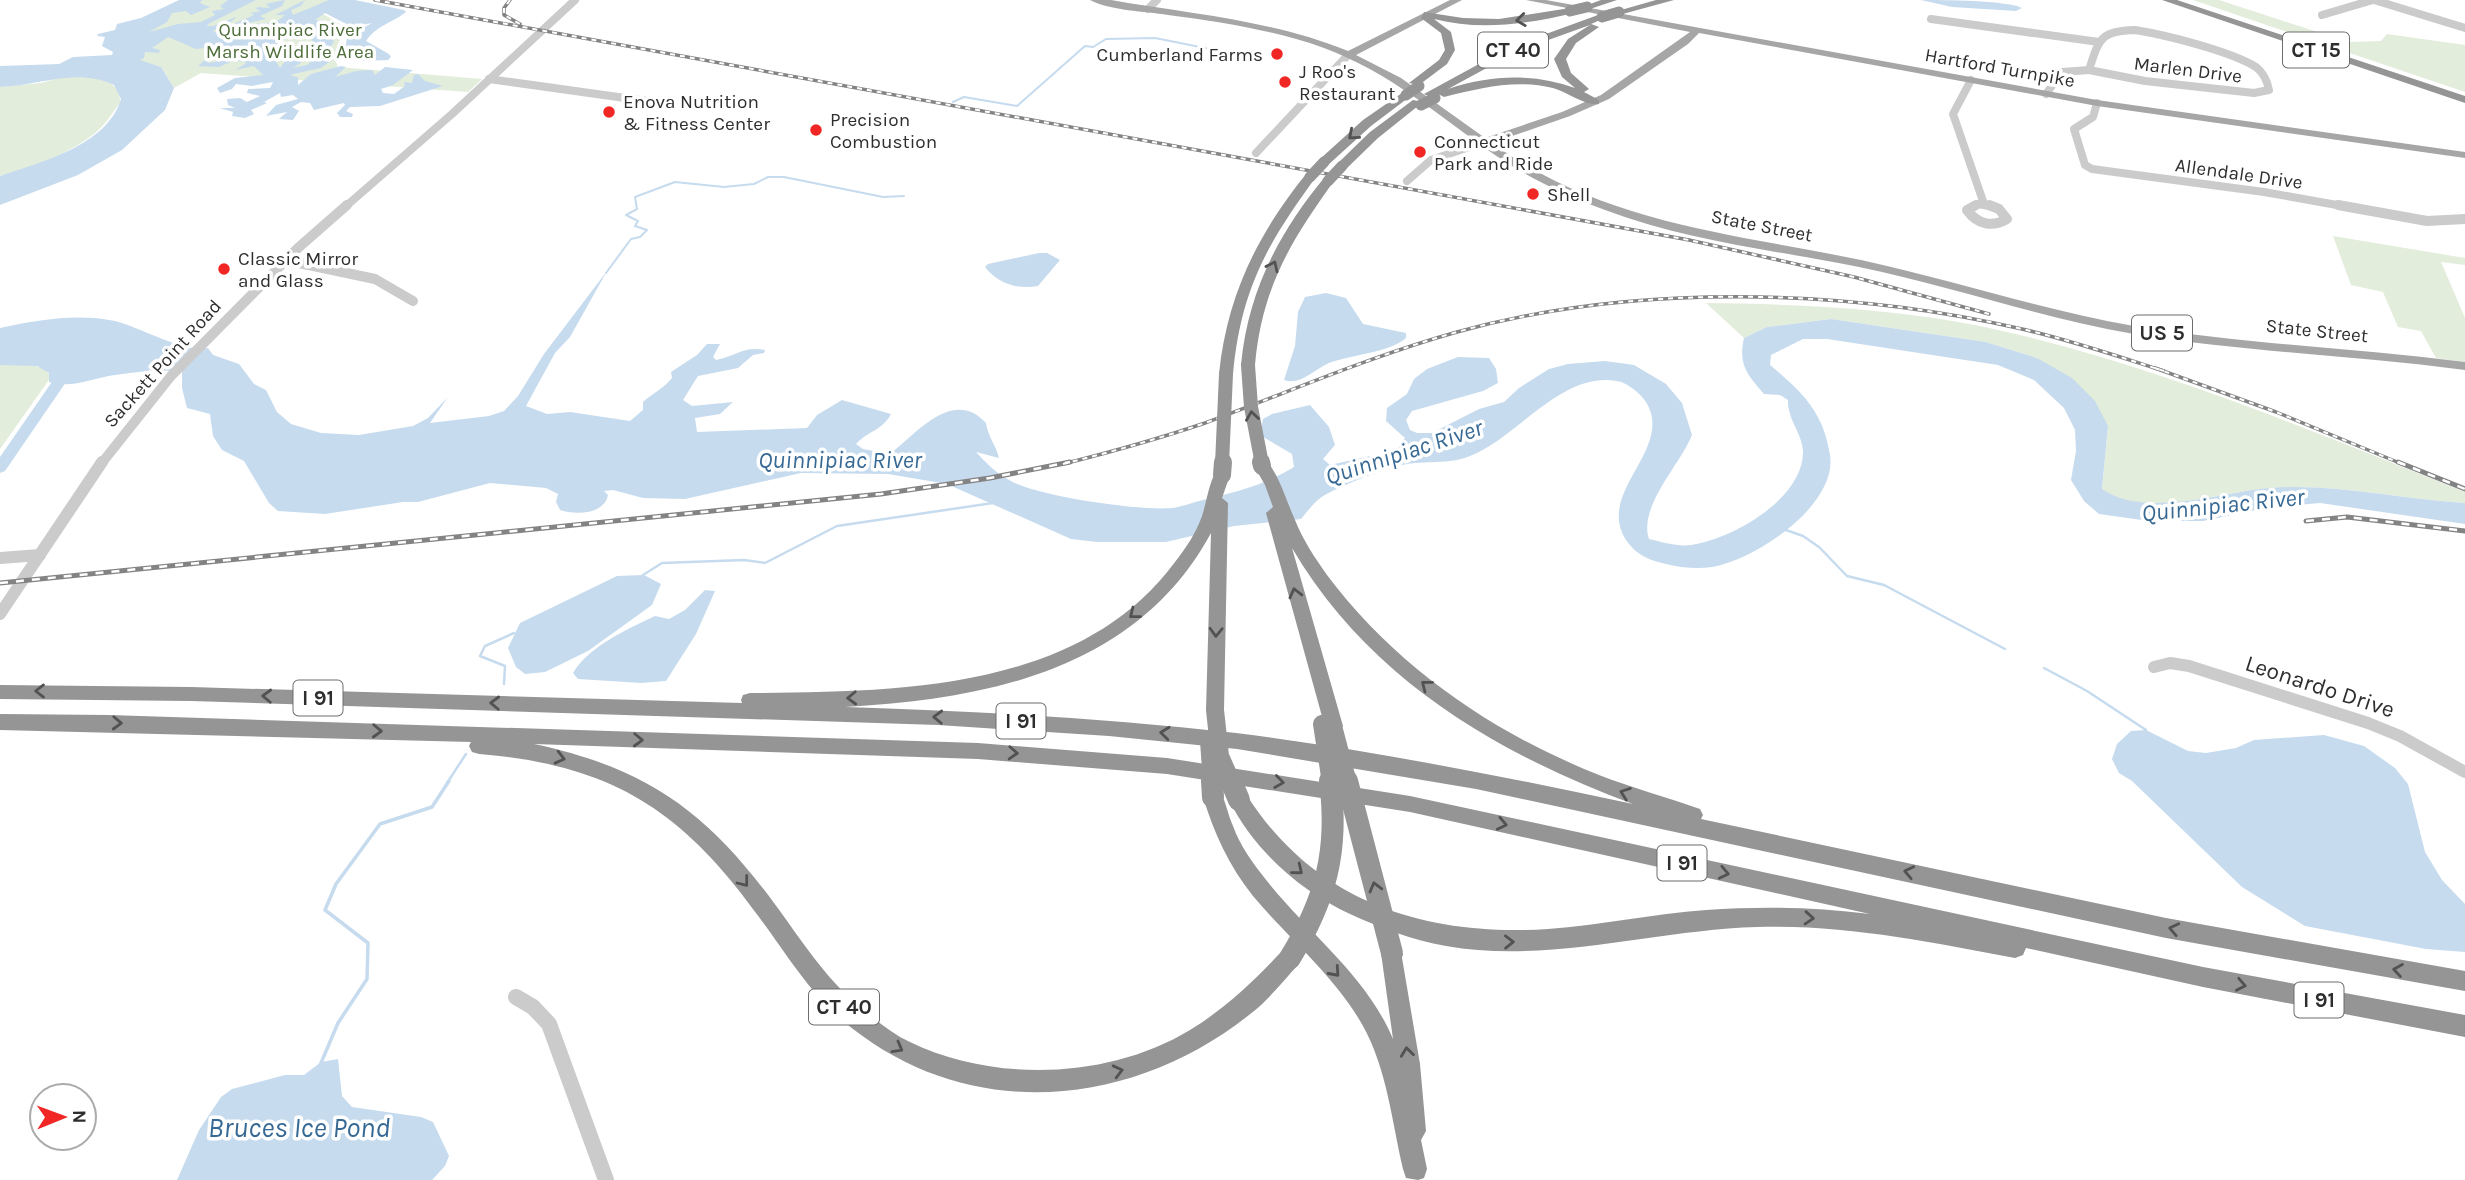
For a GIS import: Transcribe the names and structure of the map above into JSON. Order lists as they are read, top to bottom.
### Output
{
  "streets": {
    "highway": ["CT 40", "CT 15", "I 91"],
    "main road": ["Hartford Turnpike", "State Street", "US 5"],
    "street": [
      "Marlen Drive",
      "Allendale Drive",
      "Sackett Point Road",
      "Leonardo Drive"
    ]
  },
  "crossings": [
    ["CT 40", "I 91"],
    ["Hartford Turnpike", "Marlen Drive"],
    ["Hartford Turnpike", "Allendale Drive"]
  ],
  "water": ["Quinnipiac River", "Bruces Ice Pond"],
  "parks": ["Quinnipiac River Marsh Wildlife Area"],
  "places": [
    "Cumberland Farms",
    "J Roo's Restaurant",
    "Enova Nutrition & Fitness Center",
    "Precision Combustion",
    "Connecticut Park and Ride",
    "Shell",
    "Classic Mirror and Glass"
  ],
  "north": "right"
}
